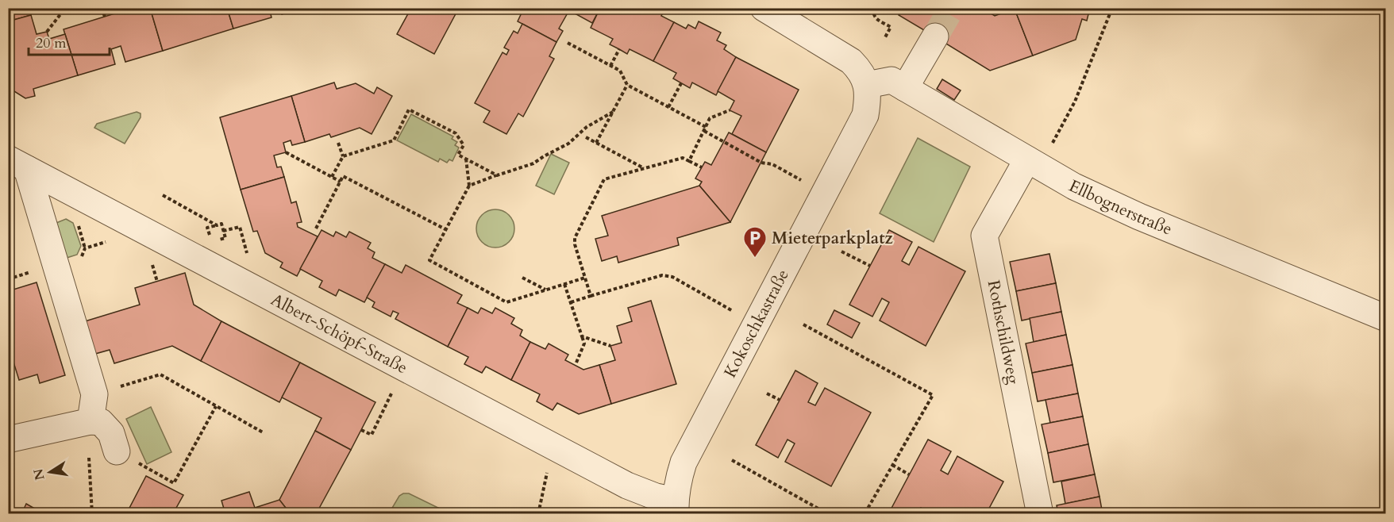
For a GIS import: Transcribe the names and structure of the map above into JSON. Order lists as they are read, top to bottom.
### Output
{
  "streets": {
    "street": [
      "Ellbognerstraße",
      "Kokoschkastraße",
      "Rothschildweg",
      "Albert-Schöpf-Straße"
    ]
  },
  "crossings": [
    ["Ellbognerstraße", "Kokoschkastraße"],
    ["Ellbognerstraße", "Rothschildweg"],
    ["Kokoschkastraße", "Albert-Schöpf-Straße"]
  ],
  "places": {
    "parking": ["Mieterparkplatz"]
  },
  "scale_bar": "20 m",
  "north": "left"
}
